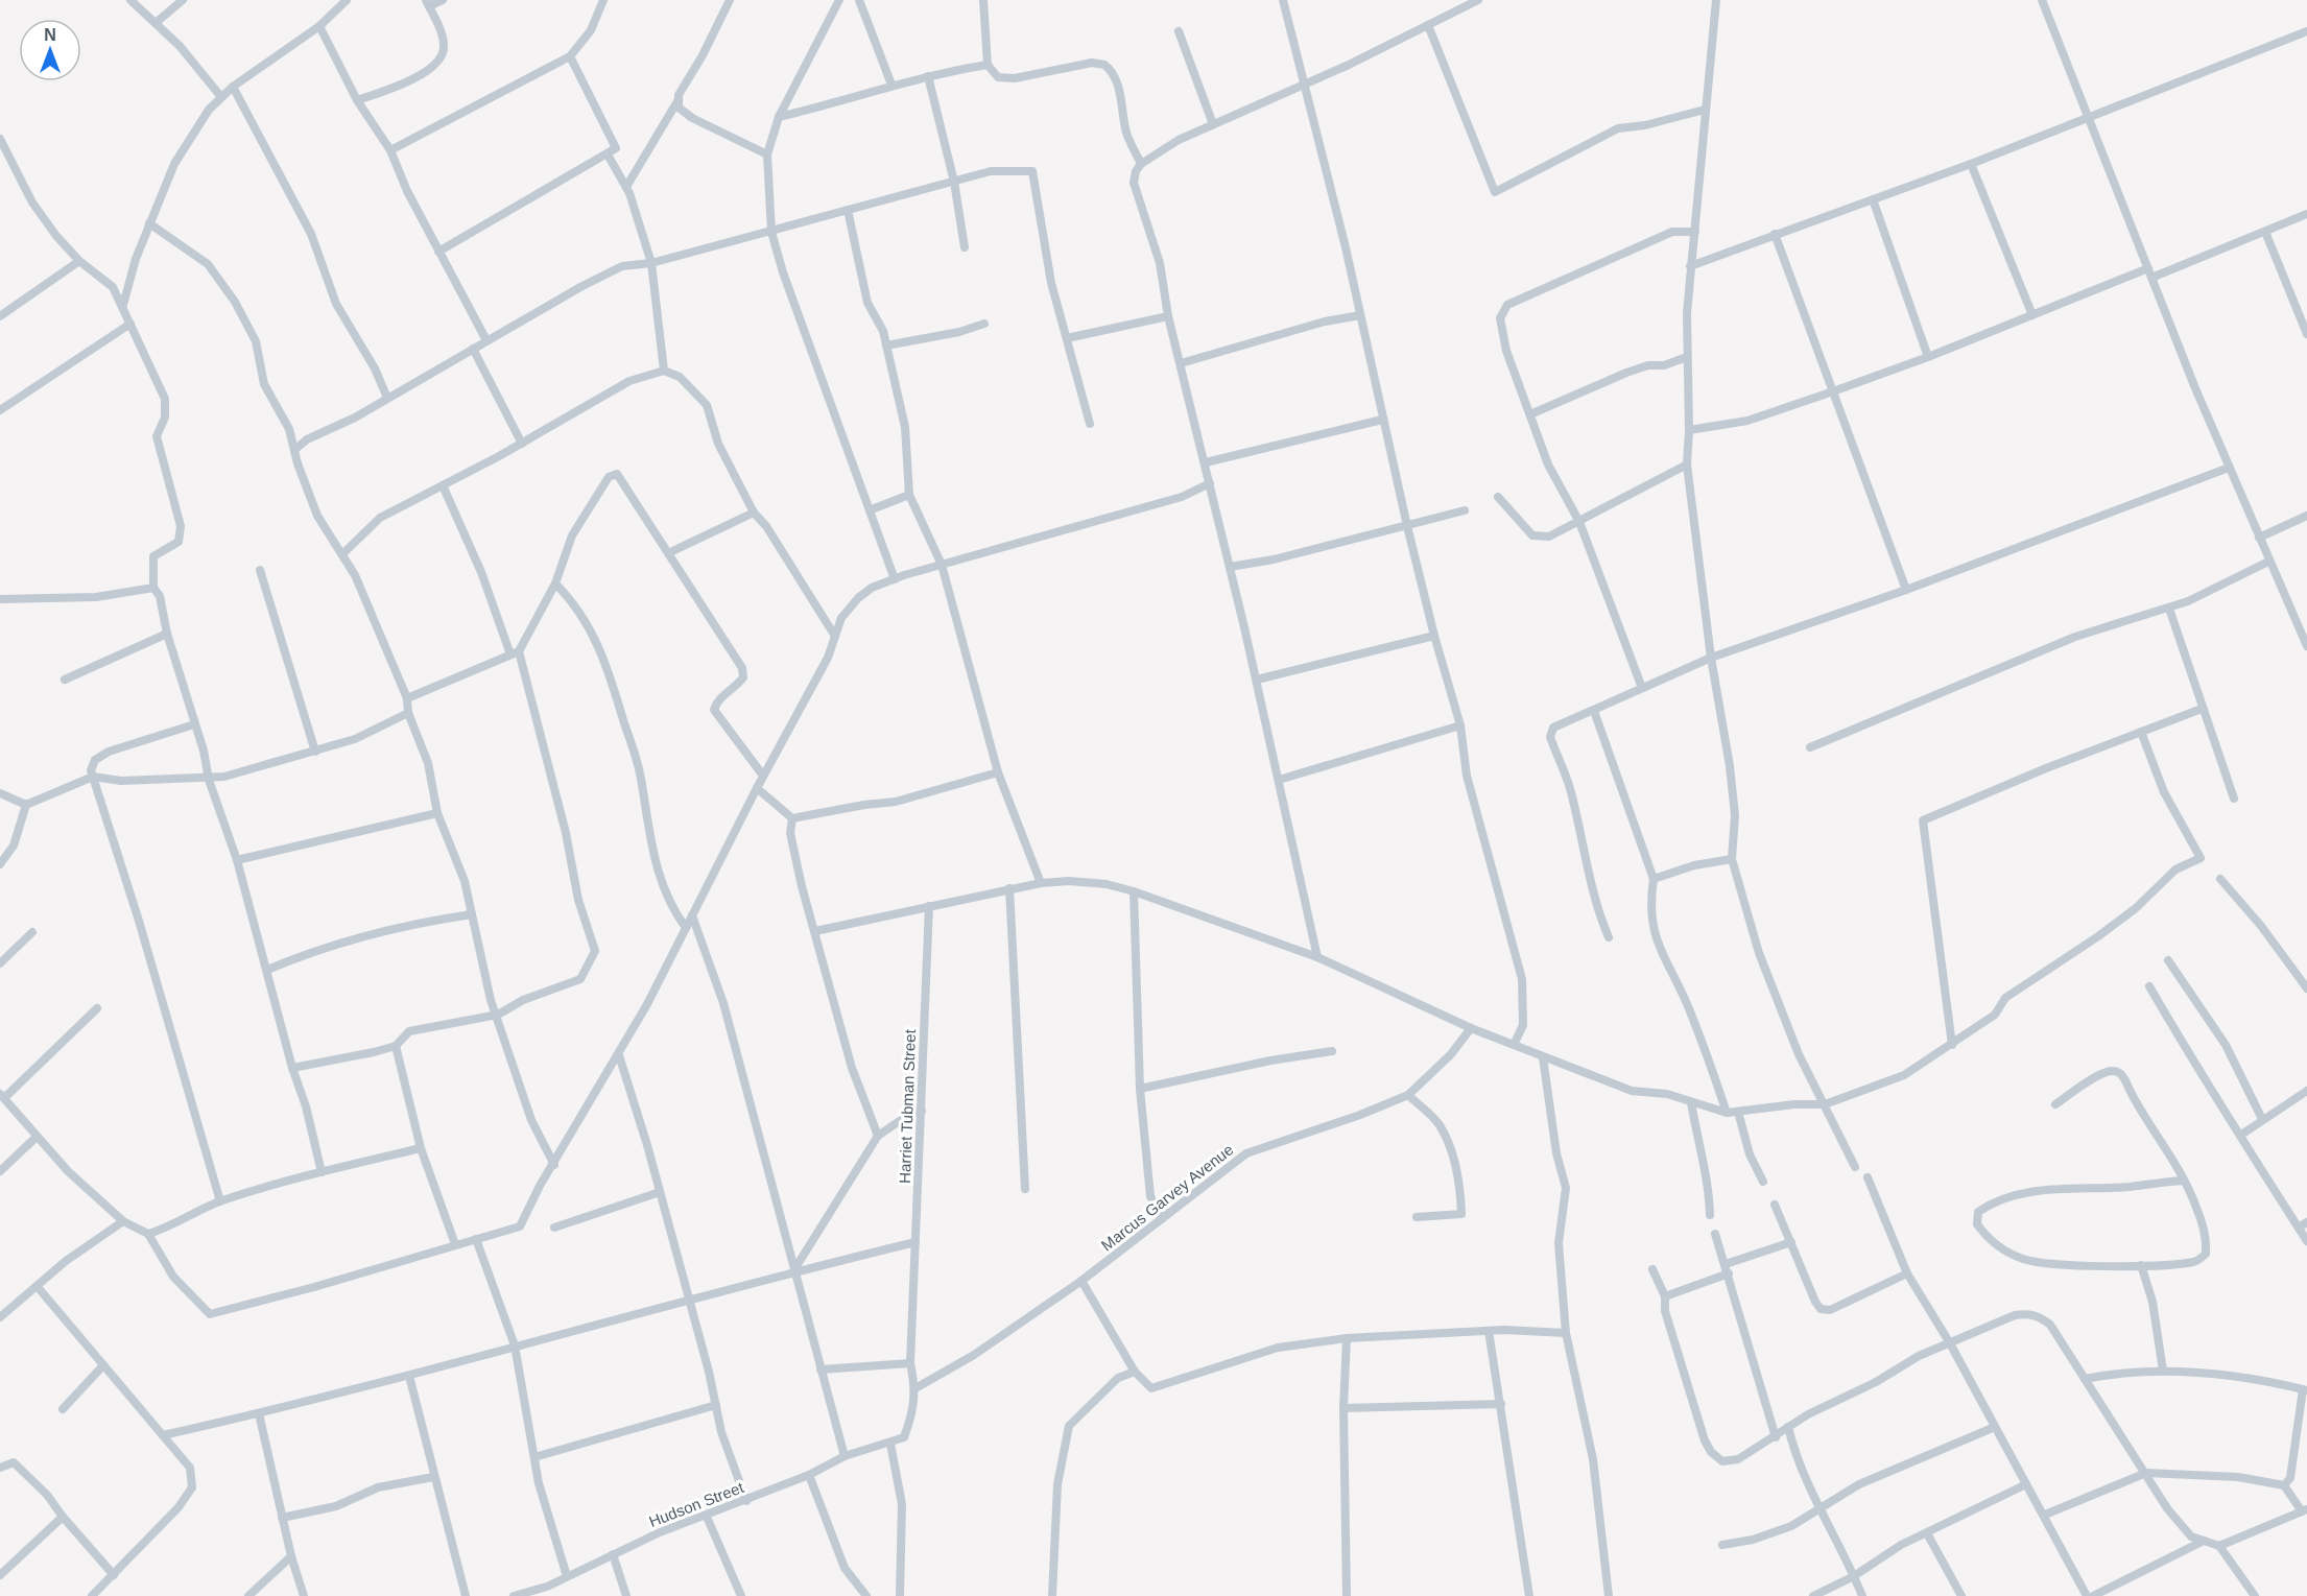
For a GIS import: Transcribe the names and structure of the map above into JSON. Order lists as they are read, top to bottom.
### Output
{
  "streets": {
    "street": ["Harriet Tubman Street", "Marcus Garvey Avenue", "Hudson Street"]
  },
  "crossings": [
    ["Harriet Tubman Street", "Marcus Garvey Avenue"],
    ["Harriet Tubman Street", "Hudson Street"]
  ],
  "north": "top"
}
